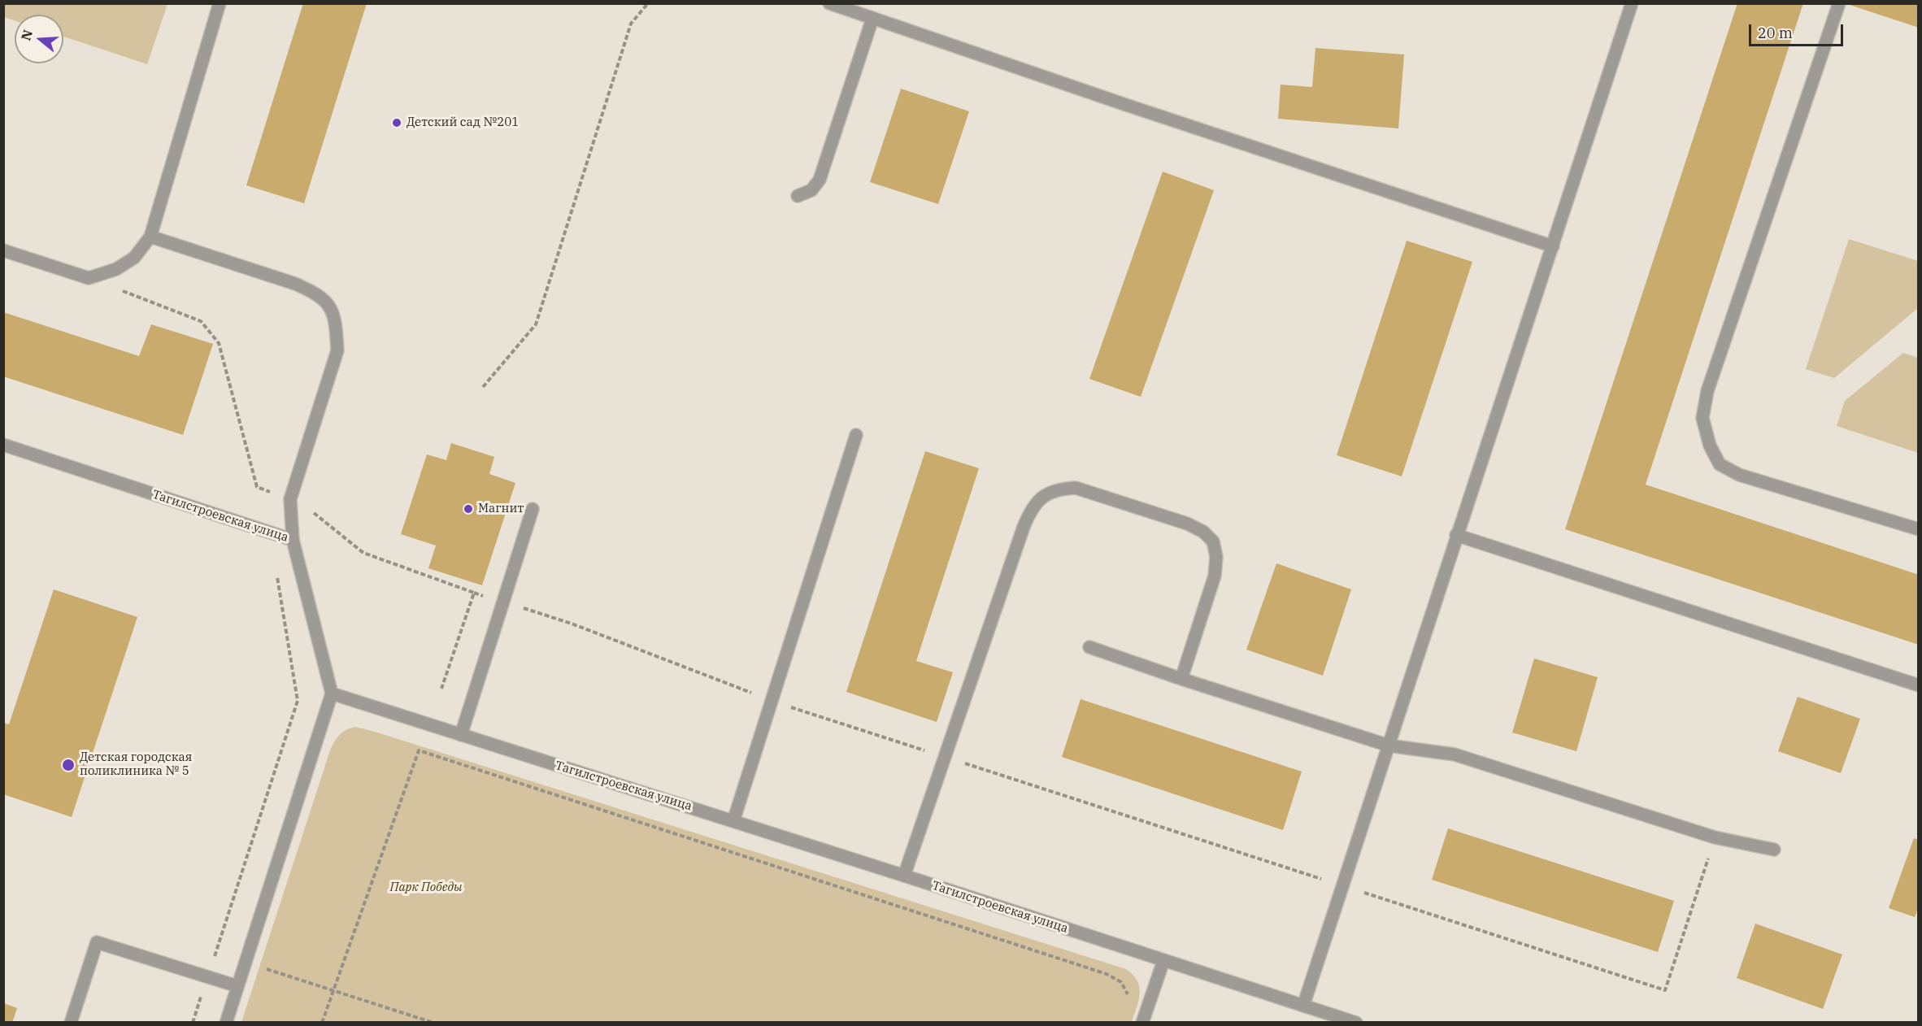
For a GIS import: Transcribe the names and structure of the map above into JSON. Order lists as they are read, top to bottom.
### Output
{
  "streets": {
    "street": ["Тагилстроевская улица"]
  },
  "parks": ["Парк Победы"],
  "places": ["Детский сад №201", "Магнит", "Детская городская поликлиника № 5"],
  "scale_bar": "20 m",
  "north": "left"
}
